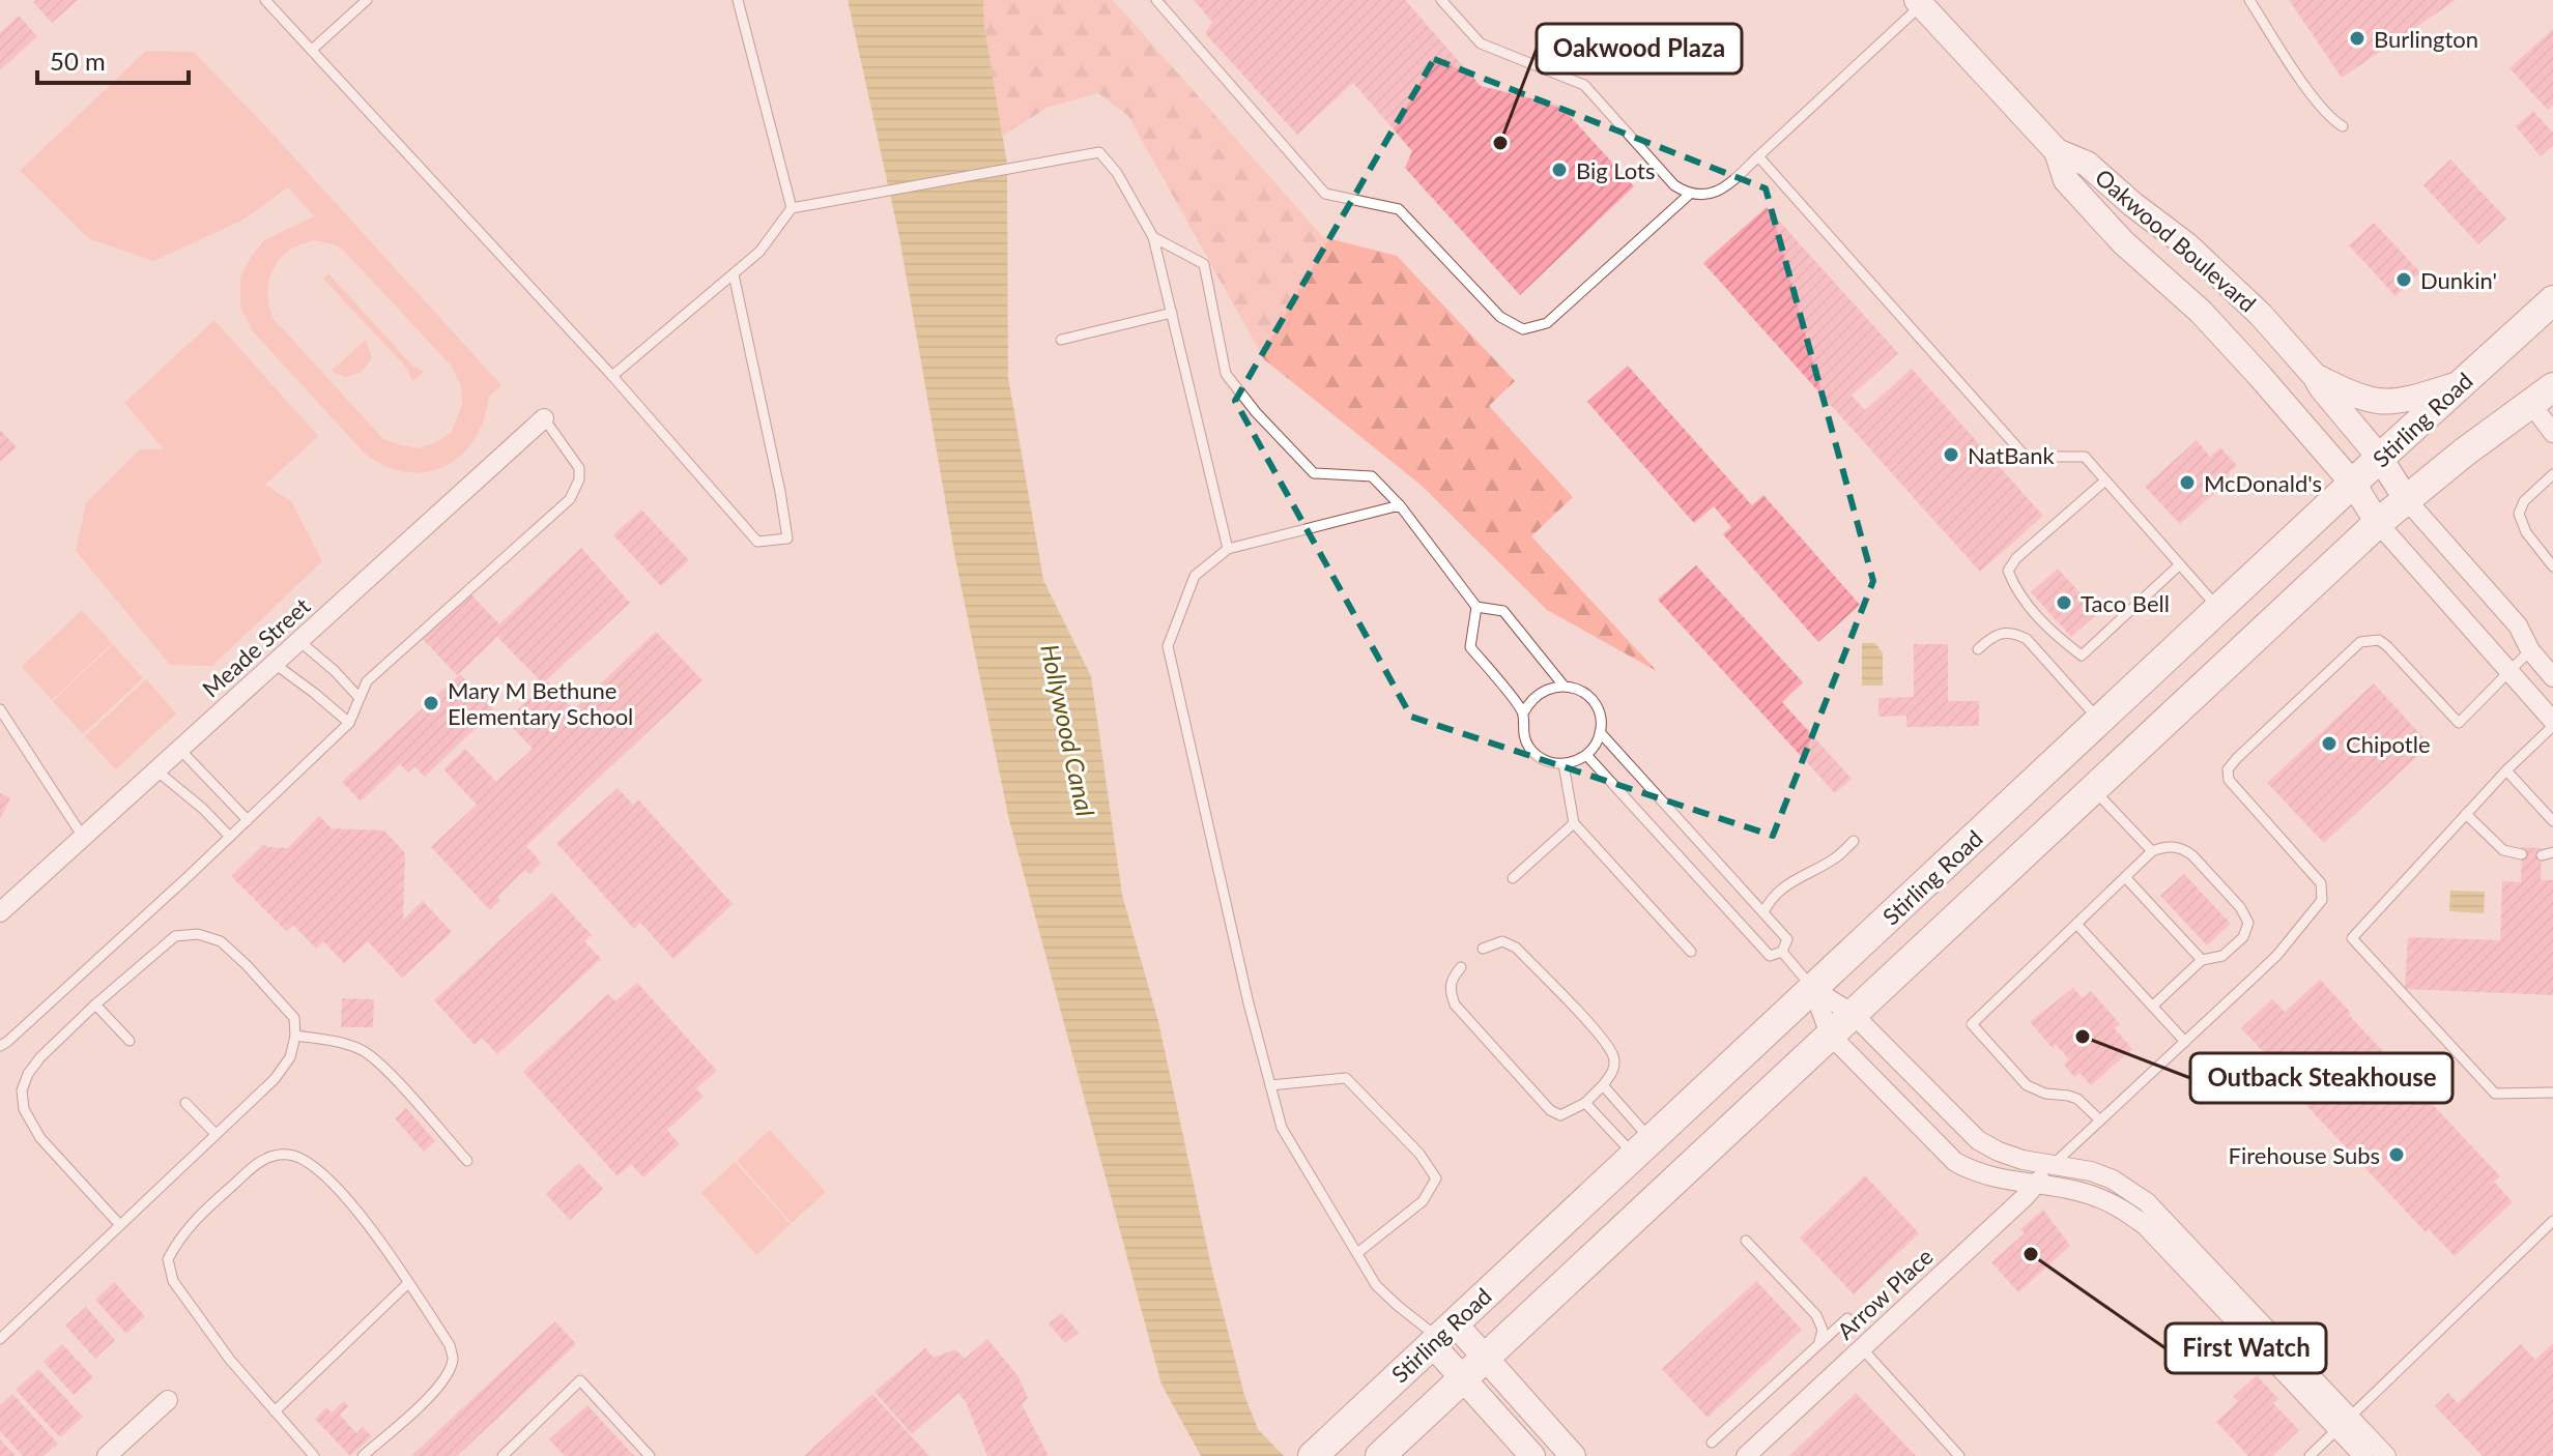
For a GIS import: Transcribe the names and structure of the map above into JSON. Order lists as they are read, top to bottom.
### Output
{
  "streets": {
    "main road": ["Stirling Road"],
    "street": ["Oakwood Boulevard", "Meade Street", "Arrow Place"]
  },
  "crossings": [
    ["Oakwood Boulevard", "Stirling Road"]
  ],
  "water": ["Hollywood Canal"],
  "places": [
    "Burlington",
    "Oakwood Plaza",
    "Big Lots",
    "Dunkin'",
    "NatBank",
    "McDonald's",
    "Taco Bell",
    "Mary M Bethune Elementary School",
    "Chipotle",
    "Outback Steakhouse",
    "Firehouse Subs",
    "First Watch"
  ],
  "scale_bar": "50 m"
}
